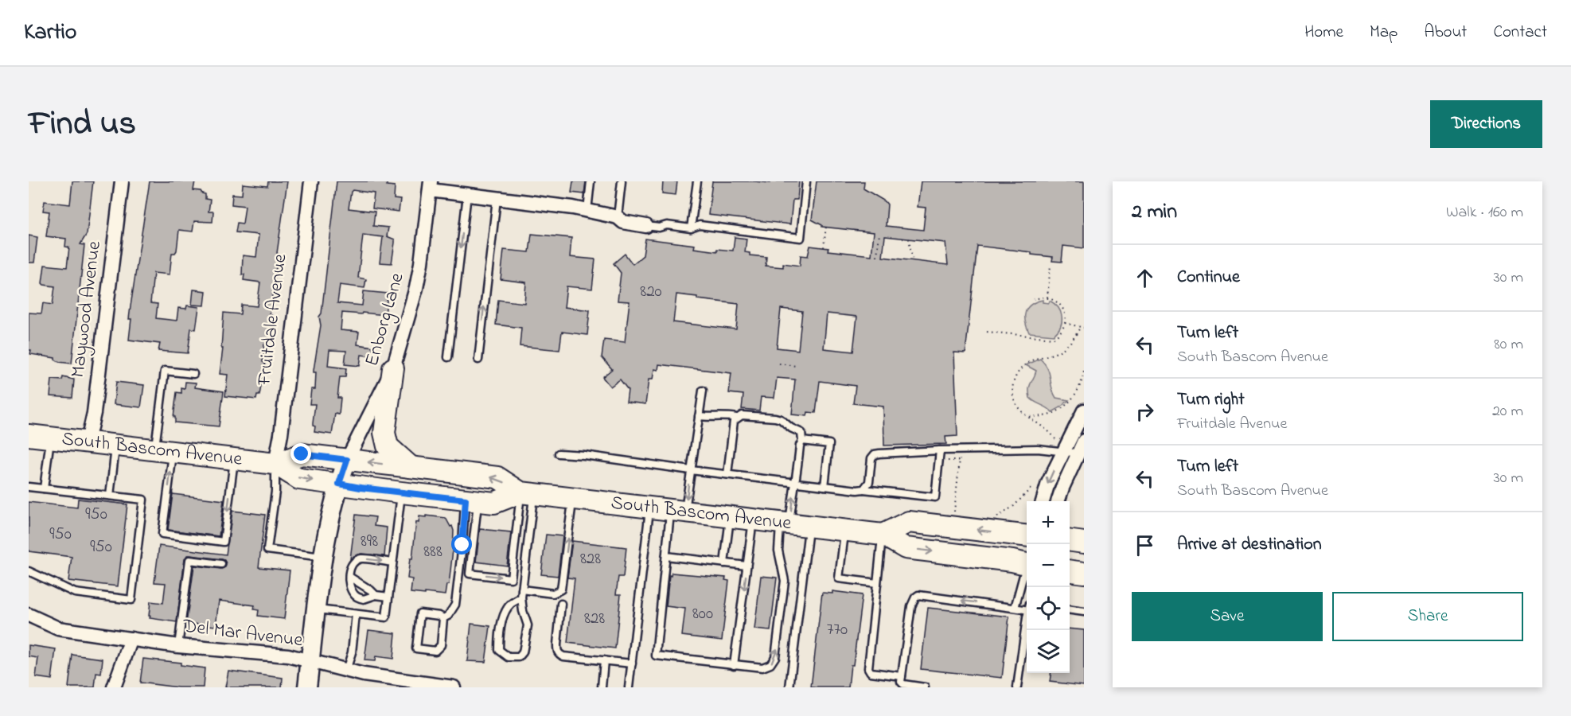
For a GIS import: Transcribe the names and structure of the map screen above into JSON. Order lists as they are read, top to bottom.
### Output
{
  "streets": {
    "main road": ["South Bascom Avenue"],
    "street": [
      "Maywood Avenue",
      "Fruitdale Avenue",
      "Enborg Lane",
      "Del Mar Avenue"
    ]
  },
  "crossings": [
    ["Maywood Avenue", "South Bascom Avenue"],
    ["Fruitdale Avenue", "South Bascom Avenue"],
    ["Enborg Lane", "South Bascom Avenue"]
  ],
  "house_numbers": [
    "820",
    "950",
    "950",
    "898",
    "950",
    "888",
    "828",
    "800",
    "828",
    "770"
  ],
  "page": {
    "header": "Kartio",
    "nav": [
      "Home",
      "Map",
      "About",
      "Contact"
    ],
    "title": "Find us",
    "buttons": [
      "Directions",
      ["Save", "Share"]
    ],
    "heading": ["2 min", "Walk · 160 m"],
    "list": [
      ["Continue", "30 m"],
      ["Turn left", "South Bascom Avenue", "80 m"],
      ["Turn right", "Fruitdale Avenue", "20 m"],
      ["Turn left", "South Bascom Avenue", "30 m"],
      "Arrive at destination"
    ],
    "map_buttons": ["+", "−"]
  }
}
